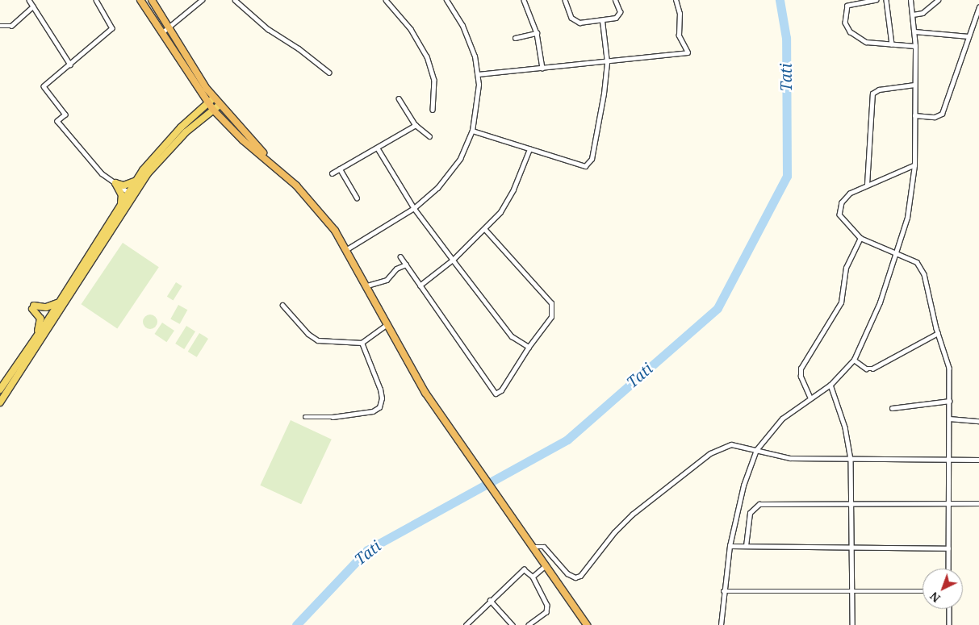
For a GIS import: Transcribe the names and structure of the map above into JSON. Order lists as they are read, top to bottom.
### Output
{
  "water": ["Tati"],
  "north": "bottom left"
}
